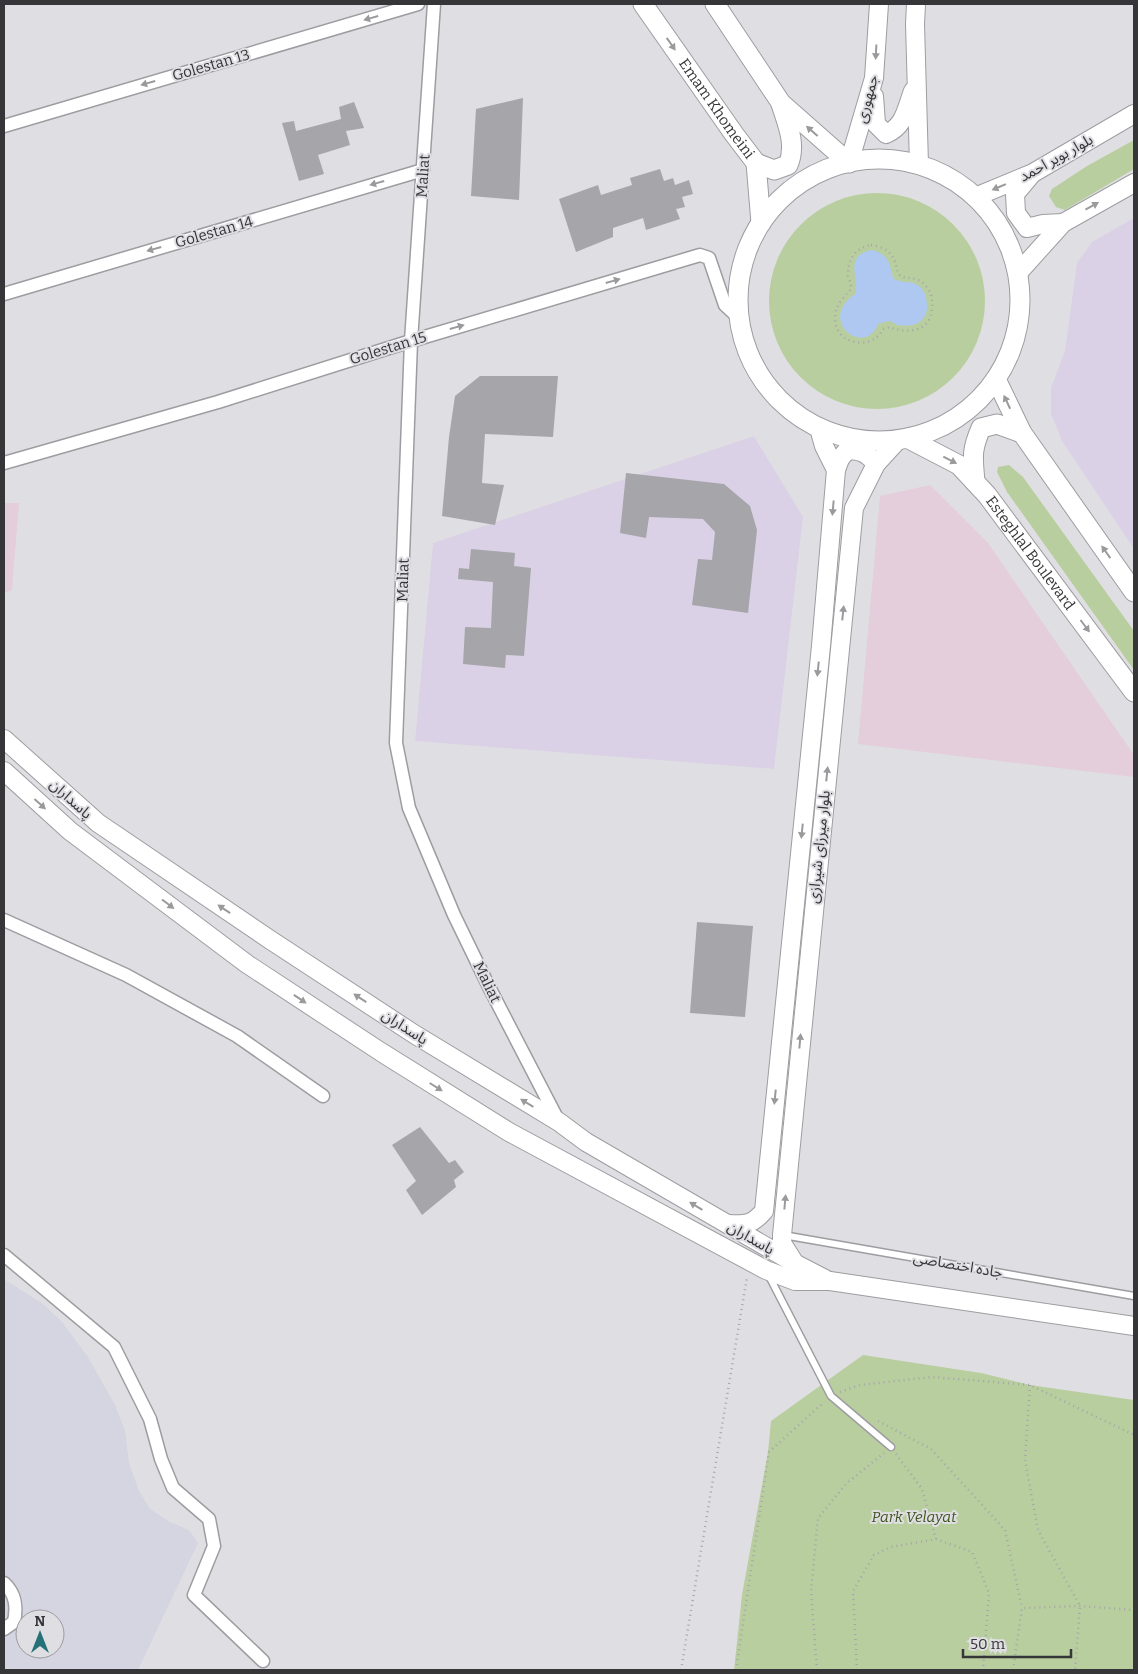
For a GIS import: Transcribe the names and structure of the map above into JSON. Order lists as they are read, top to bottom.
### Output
{
  "streets": {
    "main road": [
      "جمهوری",
      "Emam Khomeini",
      "بلوار بویر احمد",
      "Esteghlal Boulevard",
      "پاسداران",
      "بلوار میرزای شیرازی"
    ],
    "street": [
      "Golestan 13",
      "Maliat",
      "Golestan 14",
      "Golestan 15"
    ],
    "lane": ["جاده اختصاصی"]
  },
  "crossings": [
    ["Maliat", "Golestan 14"],
    ["Maliat", "Golestan 15"],
    ["Maliat", "پاسداران"],
    ["Esteghlal Boulevard", "بلوار میرزای شیرازی"],
    ["پاسداران", "بلوار میرزای شیرازی"],
    ["بلوار میرزای شیرازی", "جاده اختصاصی"]
  ],
  "one_way": ["Golestan 13", "Golestan 14", "Golestan 15"],
  "parks": ["Park Velayat"],
  "scale_bar": "50 m",
  "north": "top"
}
